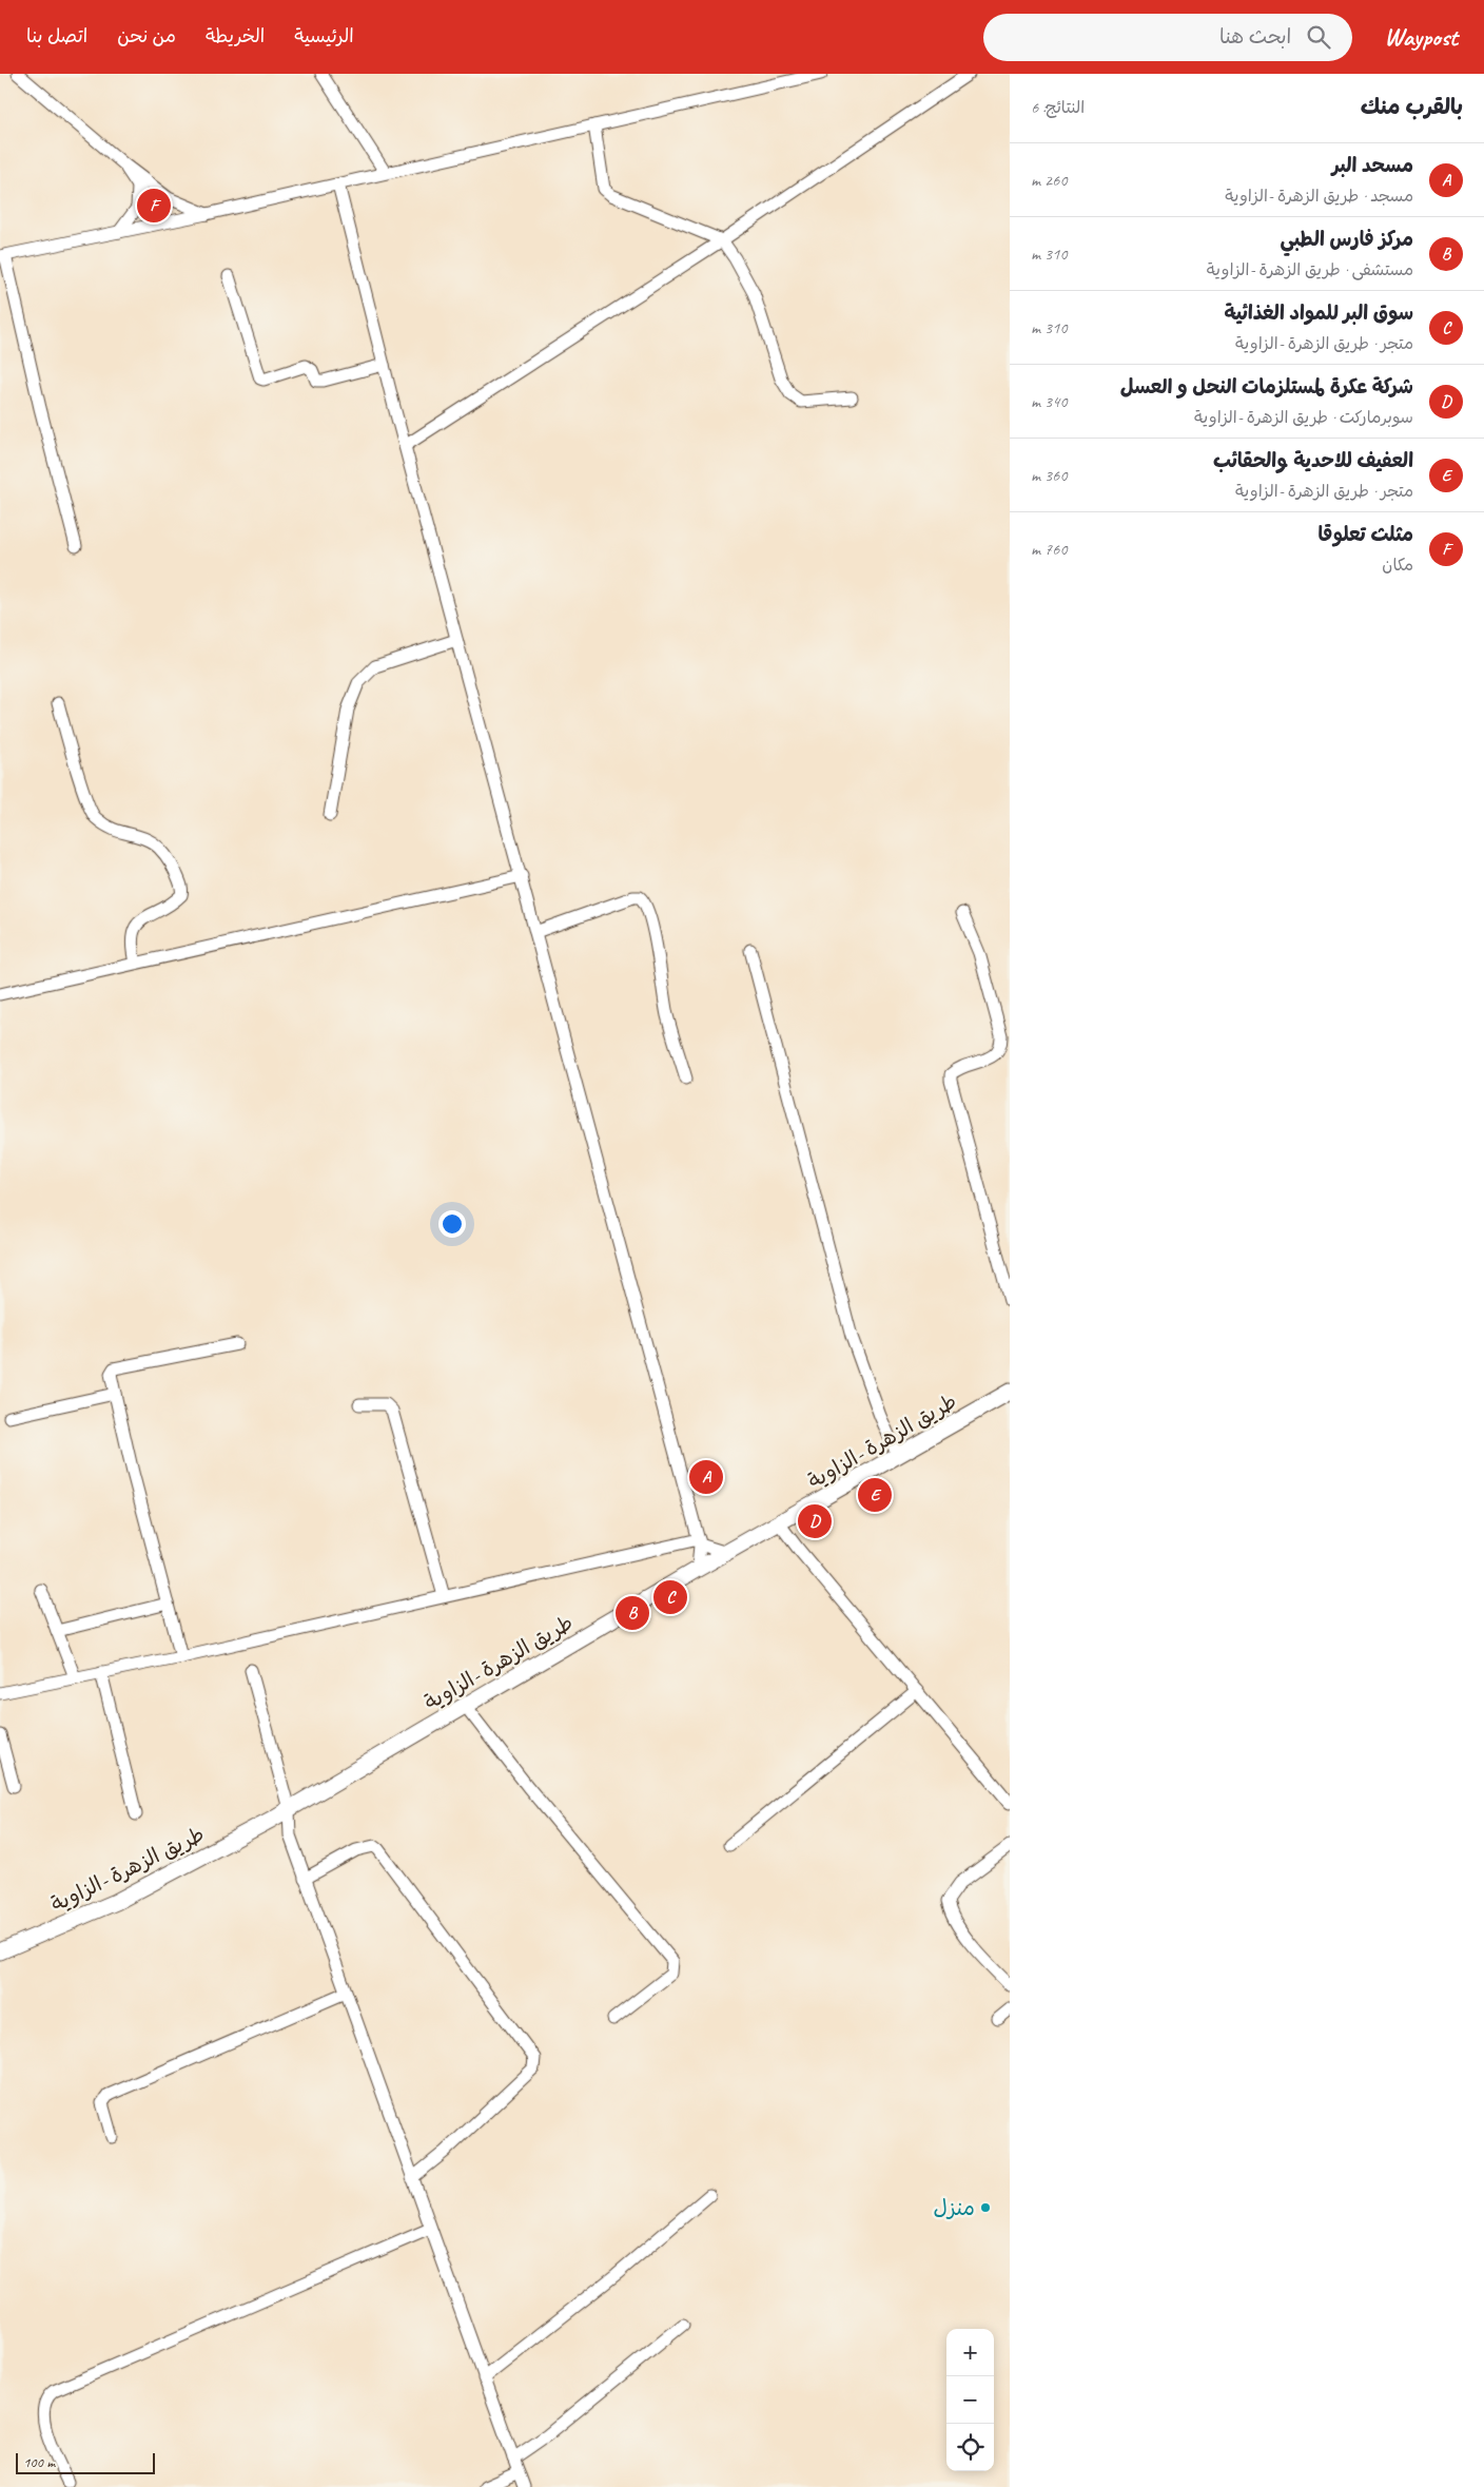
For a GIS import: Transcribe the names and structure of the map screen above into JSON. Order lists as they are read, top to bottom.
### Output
{
  "streets": {
    "main road": ["طريق الزهرة -الزاوية"]
  },
  "places": ["منزل"],
  "scale_bar": "100 m",
  "page": {
    "header": "Waypost",
    "search": "ابحث هنا",
    "nav": [
      "الرئيسية",
      "الخريطة",
      "من نحن",
      "اتصل بنا"
    ],
    "heading": ["بالقرب منك", "النتائج: 6"],
    "list": [
      {
        "mark": "A",
        "name": "مسحد البر",
        "note": "مسجد · طريق الزهرة -الزاوية",
        "value": "260 m"
      },
      {
        "mark": "B",
        "name": "مركز فارس الطبي",
        "note": "مستشفى · طريق الزهرة -الزاوية",
        "value": "310 m"
      },
      {
        "mark": "C",
        "name": "سوق البر للمواد الغذائية",
        "note": "متجر · طريق الزهرة -الزاوية",
        "value": "310 m"
      },
      {
        "mark": "D",
        "name": "شركة عكرة لمستلزمات النحل و العسل",
        "note": "سوبرماركت · طريق الزهرة -الزاوية",
        "value": "340 m"
      },
      {
        "mark": "E",
        "name": "العفيف للاحدية والحقائب",
        "note": "متجر · طريق الزهرة -الزاوية",
        "value": "360 m"
      },
      {
        "mark": "F",
        "name": "مثلث تعلوقا",
        "note": "مكان",
        "value": "760 m"
      }
    ],
    "pins": [
      "F",
      "A",
      "E",
      "D",
      "C",
      "B"
    ],
    "map_buttons": ["+", "−"],
    "scale": "100 m"
  }
}
